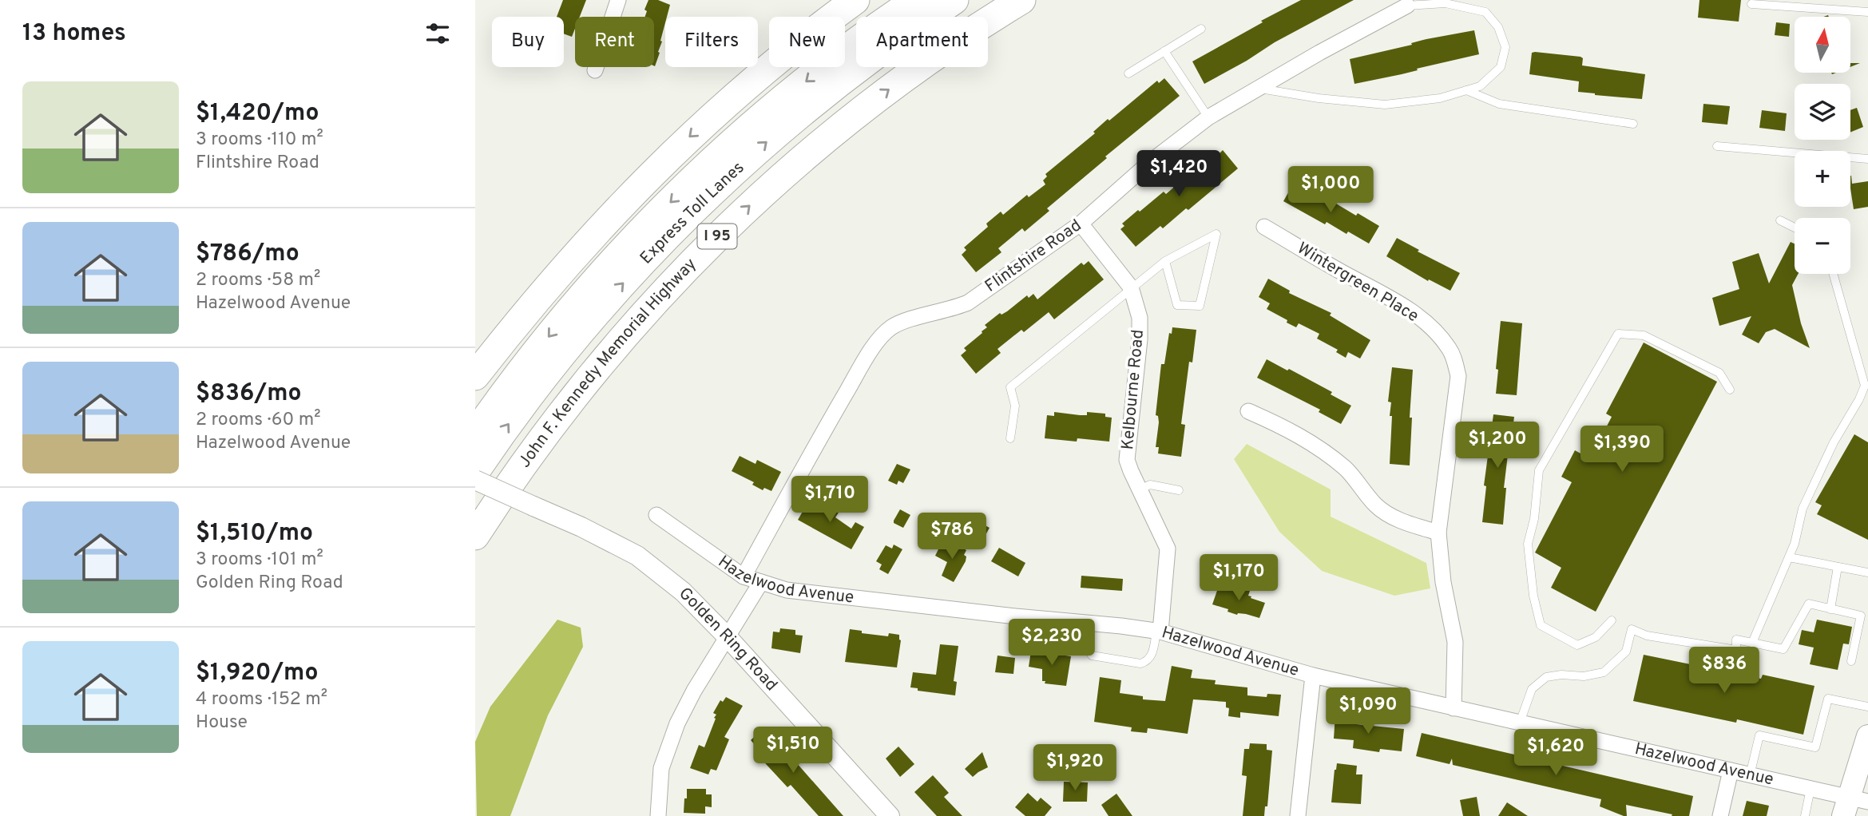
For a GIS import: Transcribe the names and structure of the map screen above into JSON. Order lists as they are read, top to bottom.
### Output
{
  "streets": {
    "highway": ["Express Toll Lanes", "I 95", "John F. Kennedy Memorial Highway"],
    "street": [
      "Flintshire Road",
      "Wintergreen Place",
      "Kelbourne Road",
      "Hazelwood Avenue",
      "Golden Ring Road"
    ]
  },
  "crossings": [
    ["Flintshire Road", "Kelbourne Road"],
    ["Flintshire Road", "Hazelwood Avenue"],
    ["Wintergreen Place", "Hazelwood Avenue"],
    ["Kelbourne Road", "Hazelwood Avenue"]
  ],
  "north": "top",
  "page": {
    "heading": "13 homes",
    "map_buttons": ["+", "−"],
    "chip": [
      "Buy",
      "Rent",
      "Filters",
      "New",
      "Apartment"
    ],
    "list": [
      {
        "name": "$1,420/mo",
        "note": "3 rooms · 110 m² · Flintshire Road"
      },
      {
        "name": "$786/mo",
        "note": "2 rooms · 58 m² · Hazelwood Avenue"
      },
      {
        "name": "$836/mo",
        "note": "2 rooms · 60 m² · Hazelwood Avenue"
      },
      {
        "name": "$1,510/mo",
        "note": "3 rooms · 101 m² · Golden Ring Road"
      },
      {
        "name": "$1,920/mo",
        "note": "4 rooms · 152 m² · House"
      }
    ],
    "price": [
      "$1,420",
      "$1,000",
      "$1,200",
      "$1,390",
      "$1,710",
      "$786",
      "$1,170",
      "$2,230",
      "$836",
      "$1,090",
      "$1,510",
      "$1,620",
      "$1,920"
    ]
  }
}
